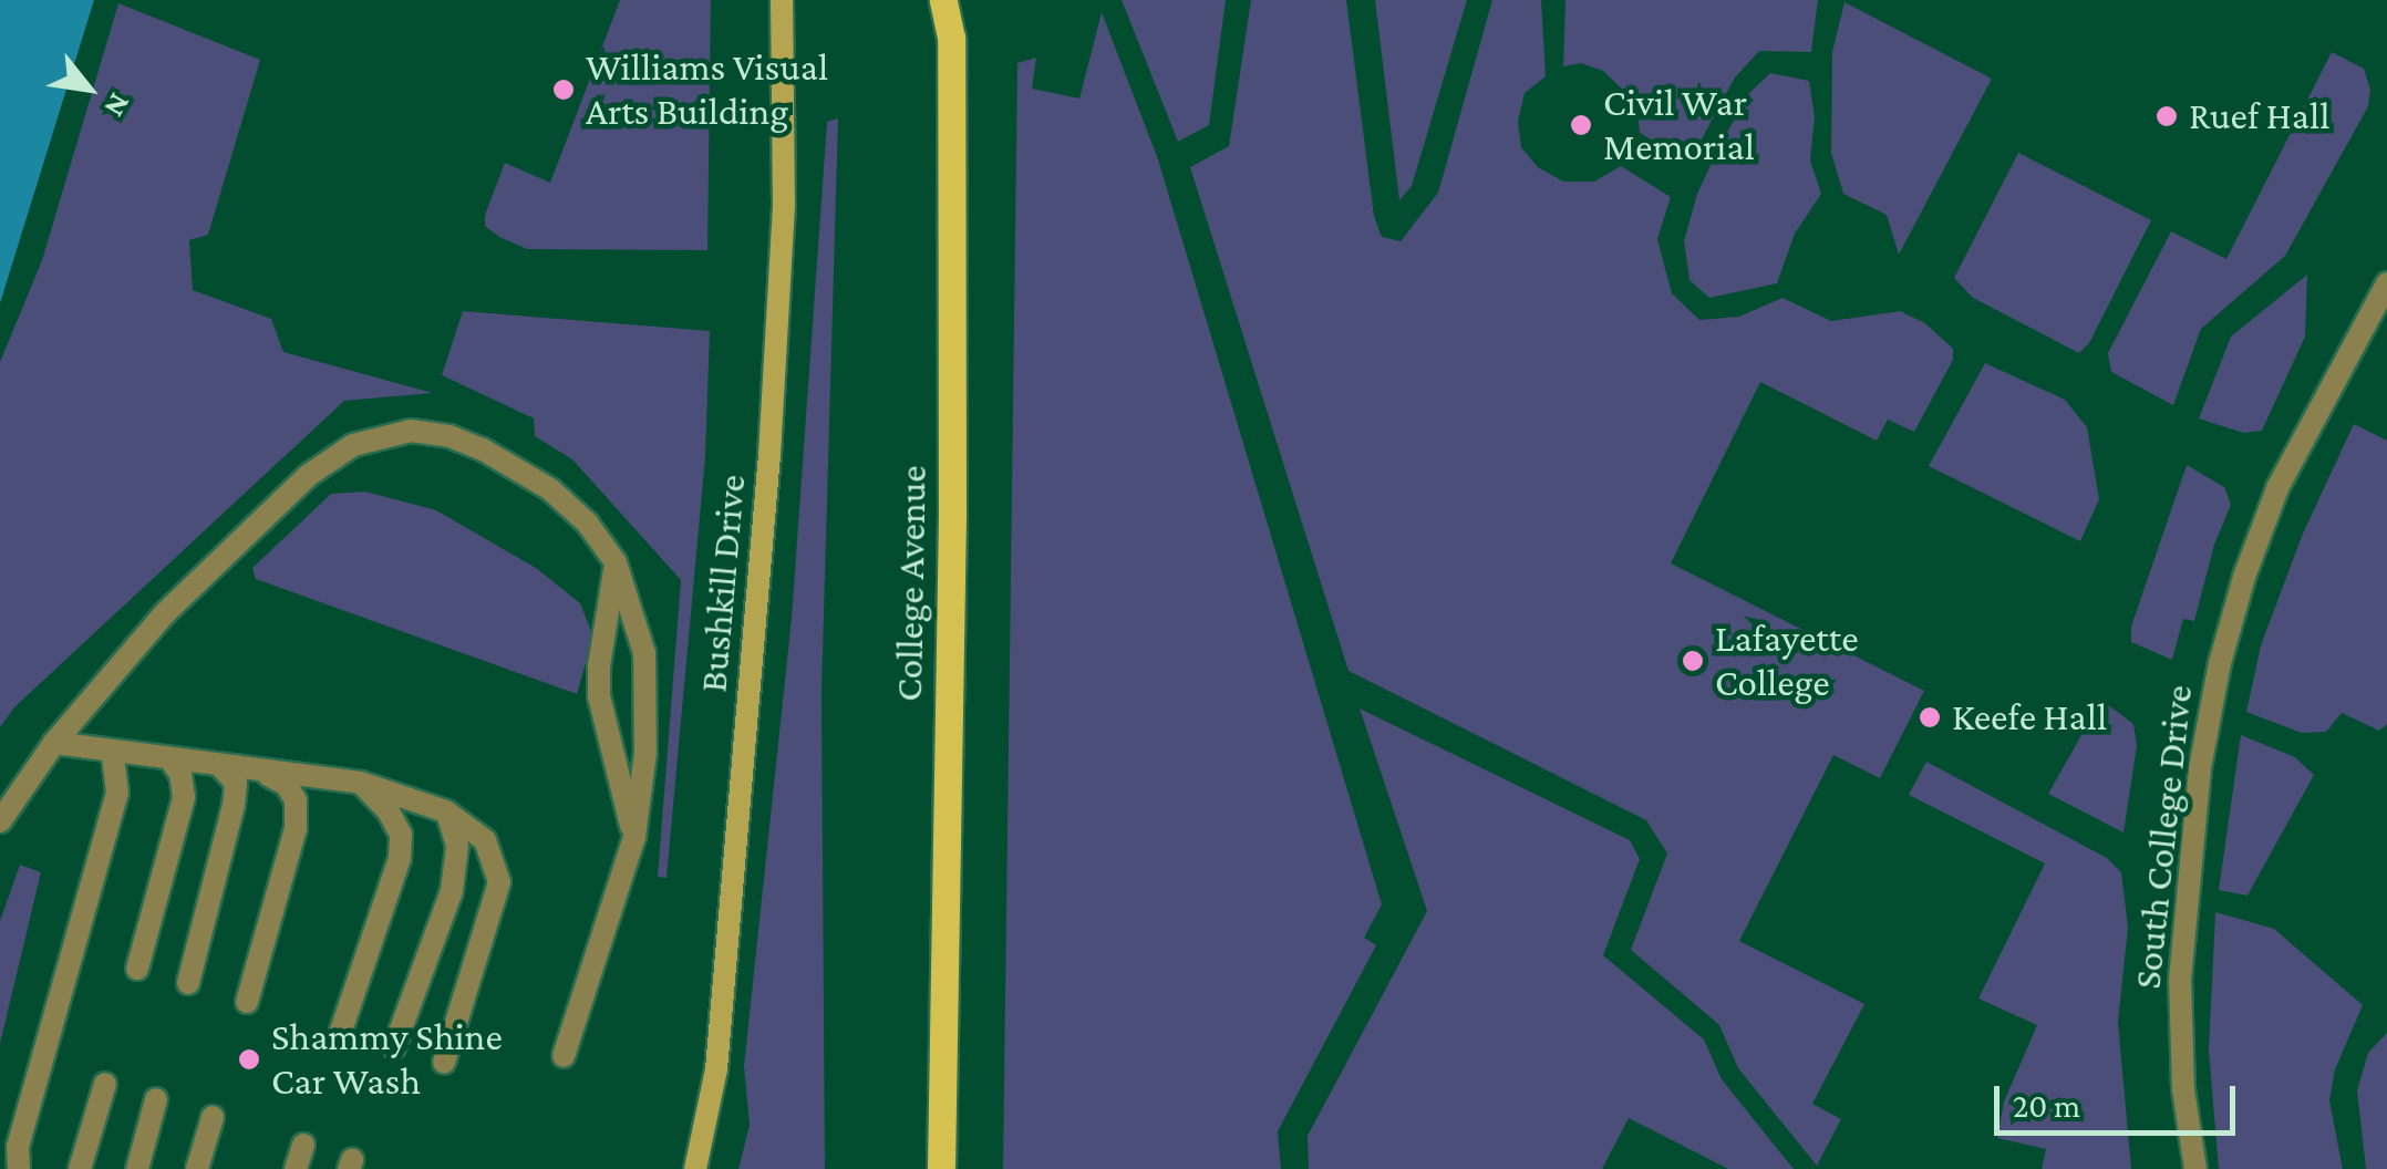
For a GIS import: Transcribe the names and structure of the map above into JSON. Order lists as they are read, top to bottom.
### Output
{
  "streets": {
    "main road": ["College Avenue"],
    "street": ["Bushkill Drive", "South College Drive"]
  },
  "places": [
    "Williams Visual Arts Building",
    "Ruef Hall",
    "Civil War Memorial",
    "Lafayette College",
    "Keefe Hall",
    "Shammy Shine Car Wash"
  ],
  "scale_bar": "20 m",
  "north": "bottom right"
}
